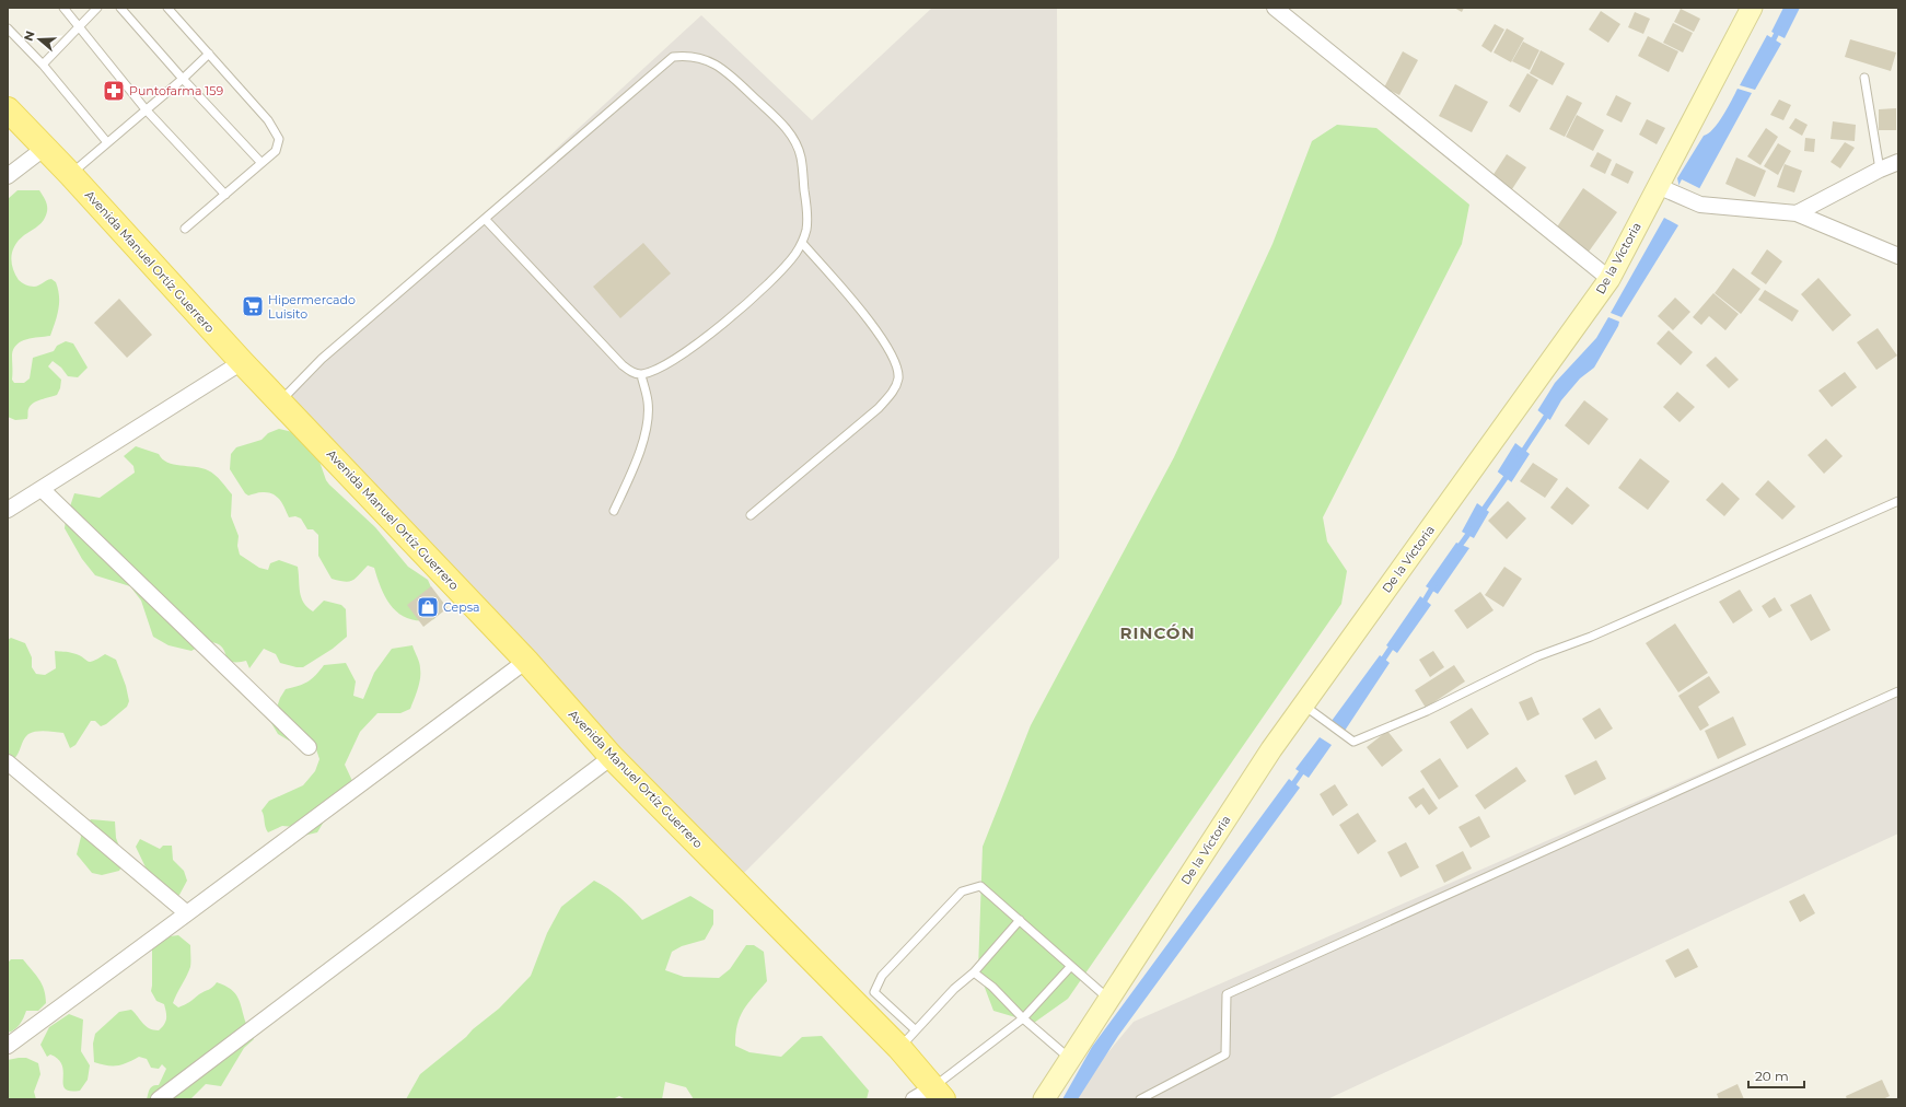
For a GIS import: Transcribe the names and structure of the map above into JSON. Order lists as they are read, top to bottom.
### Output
{
  "streets": {
    "main road": ["De la Victoria", "Avenida Manuel Ortíz Guerrero"]
  },
  "districts": ["RINCÓN"],
  "places": {
    "pharmacy": ["Puntofarma 159"],
    "supermarket": ["Hipermercado Luisito"],
    "shop": ["Cepsa"]
  },
  "scale_bar": "20 m",
  "north": "left"
}
